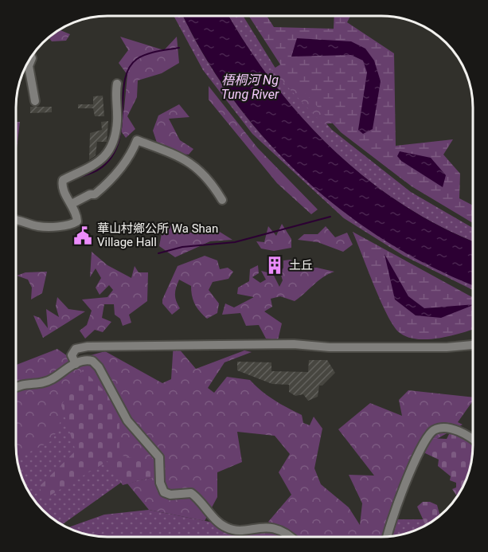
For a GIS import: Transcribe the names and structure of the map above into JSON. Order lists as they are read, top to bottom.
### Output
{
  "water": ["梧桐河 Ng Tung River"],
  "places": {
    "public building": ["華山村鄉公所 Wa Shan Village Hall"],
    "building": ["土丘"]
  }
}
